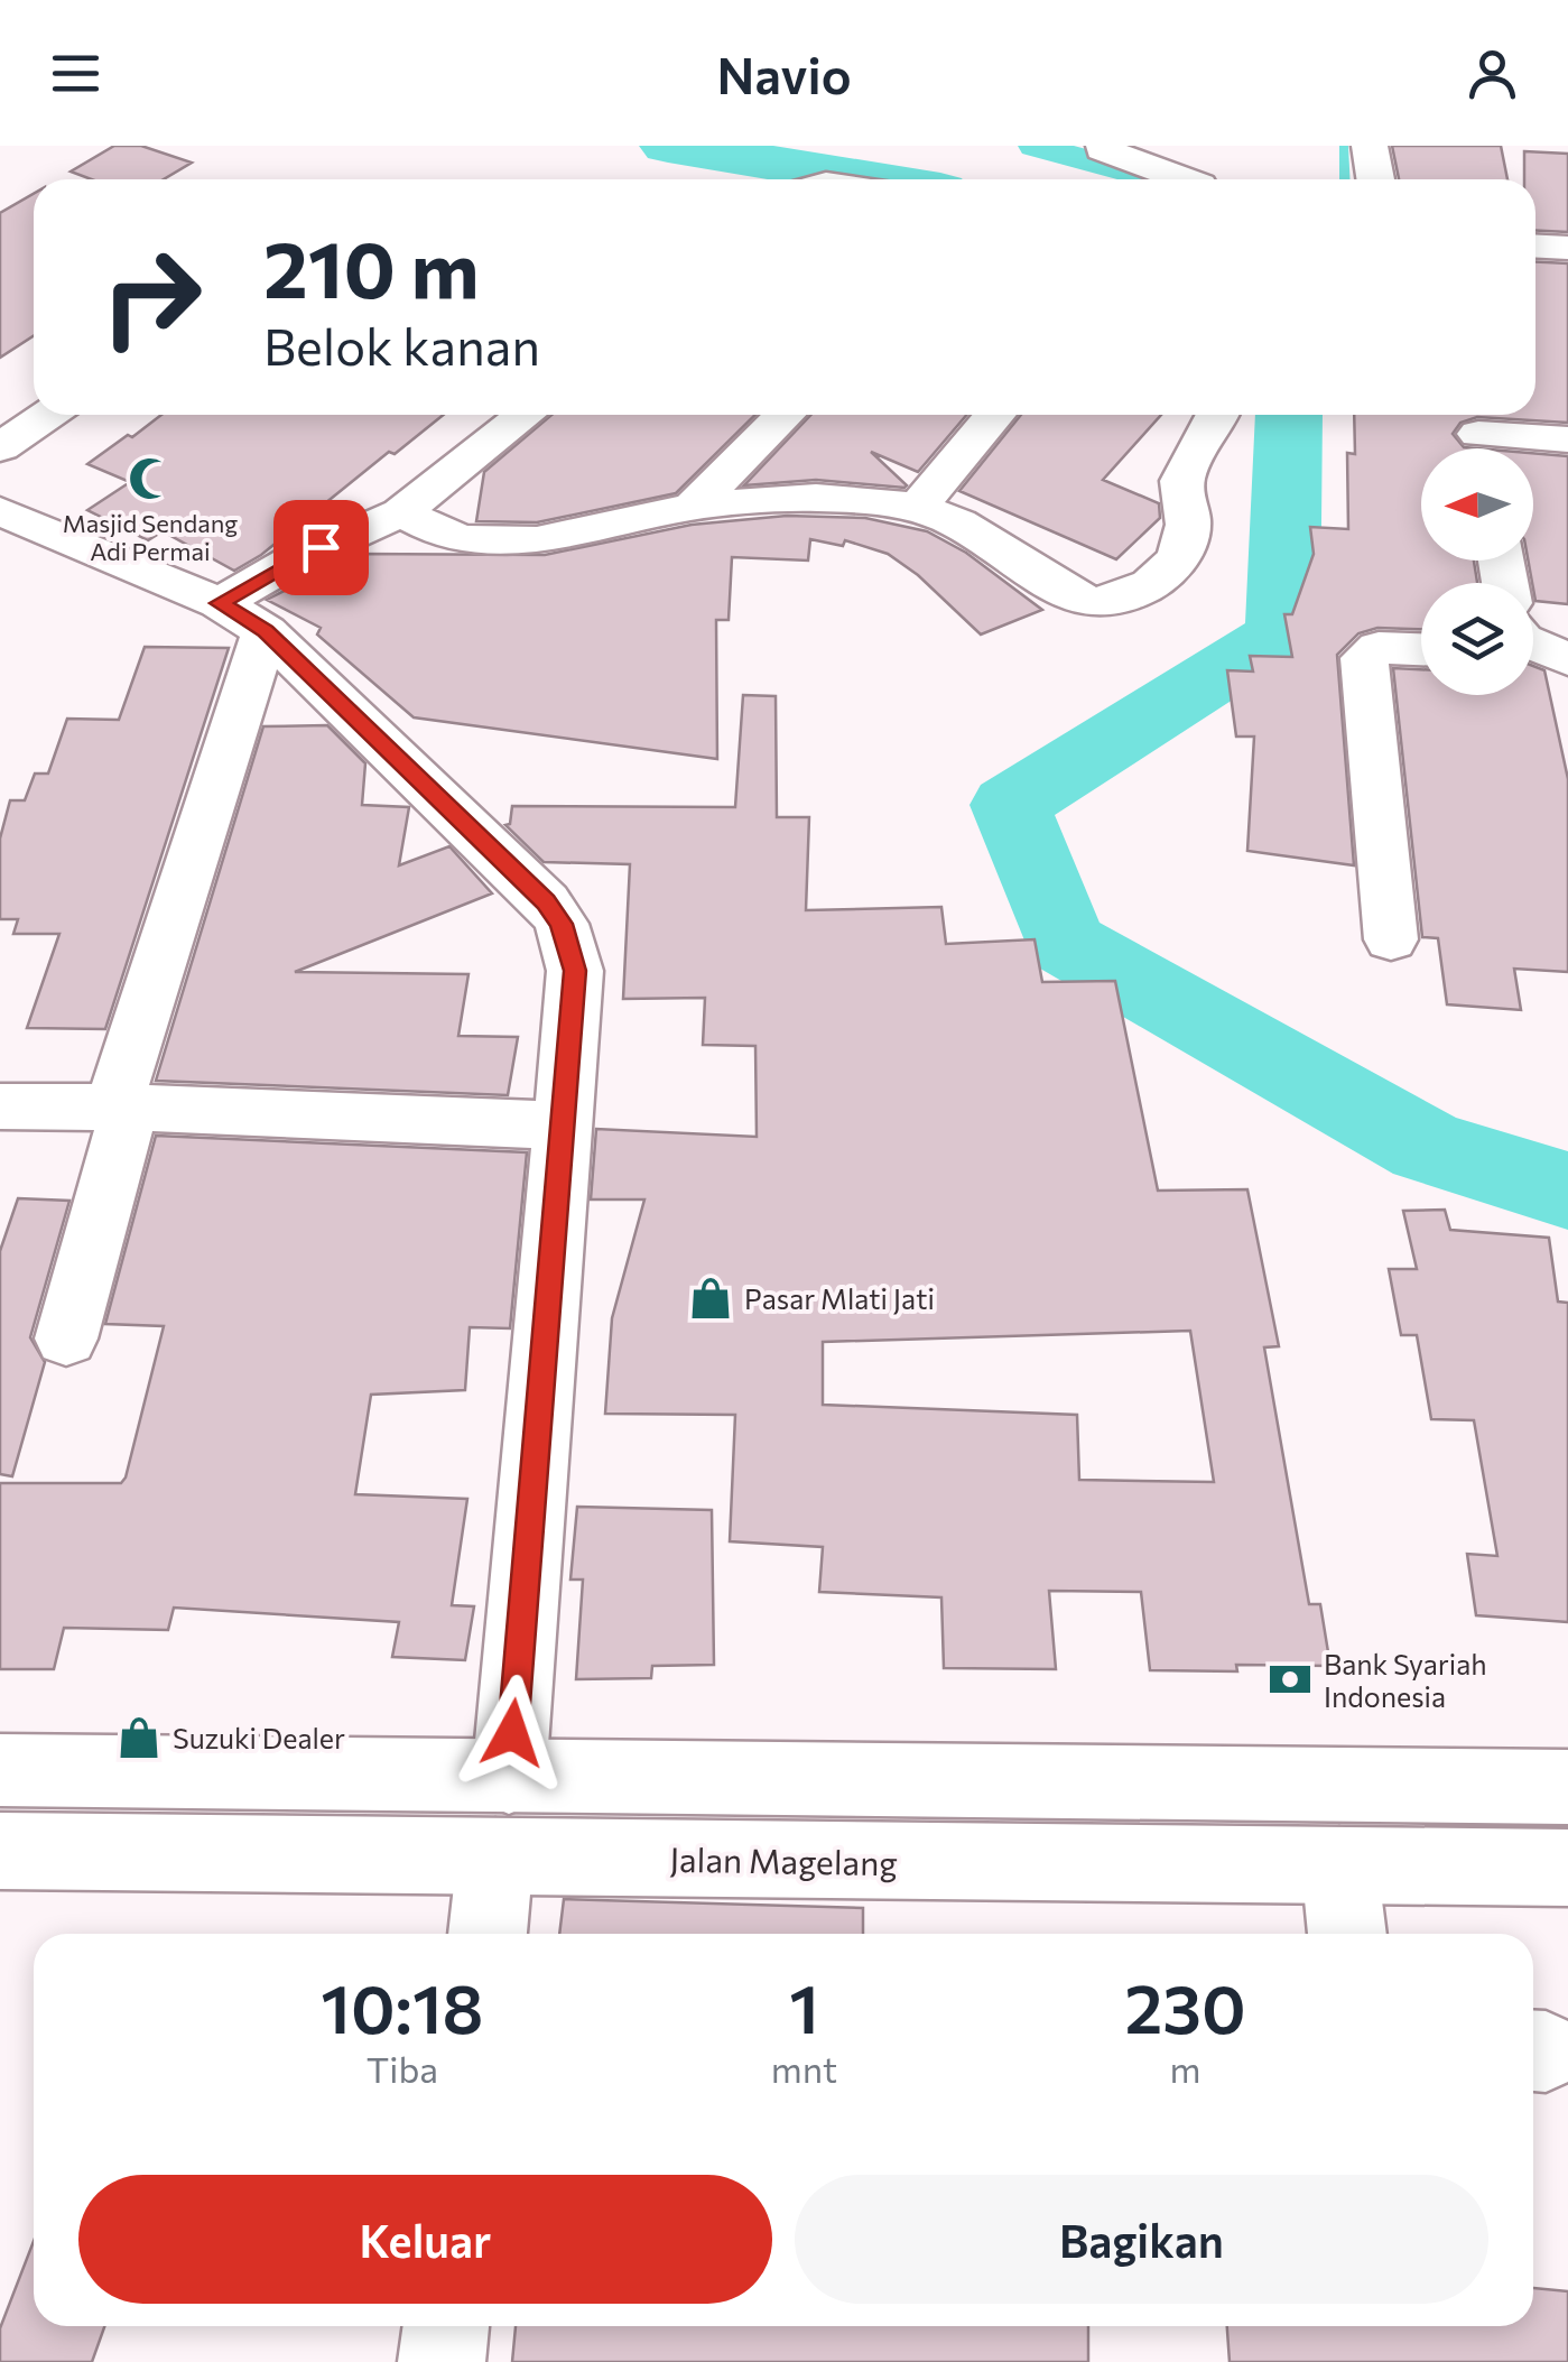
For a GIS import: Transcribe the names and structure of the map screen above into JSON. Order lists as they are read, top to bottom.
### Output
{
  "streets": {
    "main road": ["Jalan Magelang"]
  },
  "places": {
    "mosque": ["Masjid Sendang Adi Permai"],
    "shop": ["Pasar Mlati Jati", "Suzuki Dealer"],
    "bank": ["Bank Syariah Indonesia"]
  },
  "north": "left",
  "page": {
    "header": "Navio",
    "turn": ["210 m", "Belok kanan"],
    "eta": [
      "10:18",
      "Tiba",
      "1",
      "mnt",
      "230",
      "m"
    ],
    "buttons": ["Keluar", "Bagikan"]
  }
}
